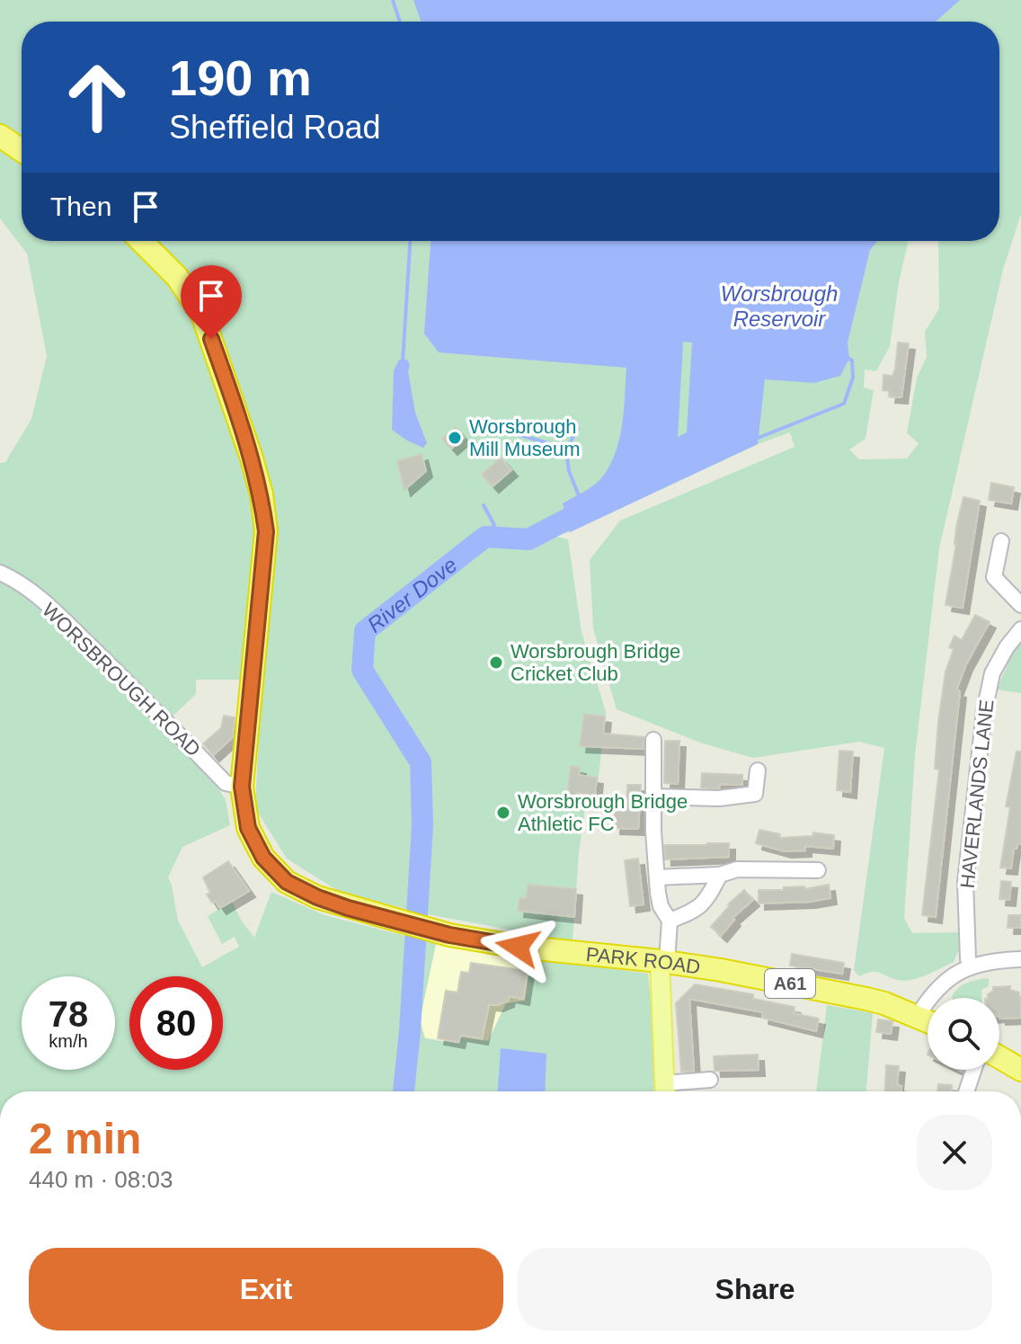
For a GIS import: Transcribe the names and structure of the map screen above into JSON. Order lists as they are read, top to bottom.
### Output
{
  "streets": {
    "highway": ["PARK ROAD", "A61"],
    "street": ["WORSBROUGH ROAD", "HAVERLANDS LANE"]
  },
  "crossings": [
    ["WORSBROUGH ROAD", "PARK ROAD"],
    ["WORSBROUGH ROAD", "A61"],
    ["PARK ROAD", "A61"]
  ],
  "water": ["Worsbrough Reservoir", "River Dove"],
  "places": ["Worsbrough Mill Museum", "Worsbrough Bridge Cricket Club", "Worsbrough Bridge Athletic FC"],
  "page": {
    "turn": ["190 m", "Sheffield Road"],
    "then": "Then",
    "speed": "78 km/h",
    "limit": "80",
    "heading": ["2 min", "440 m · 08:03"],
    "buttons": ["Exit", "Share"]
  }
}
